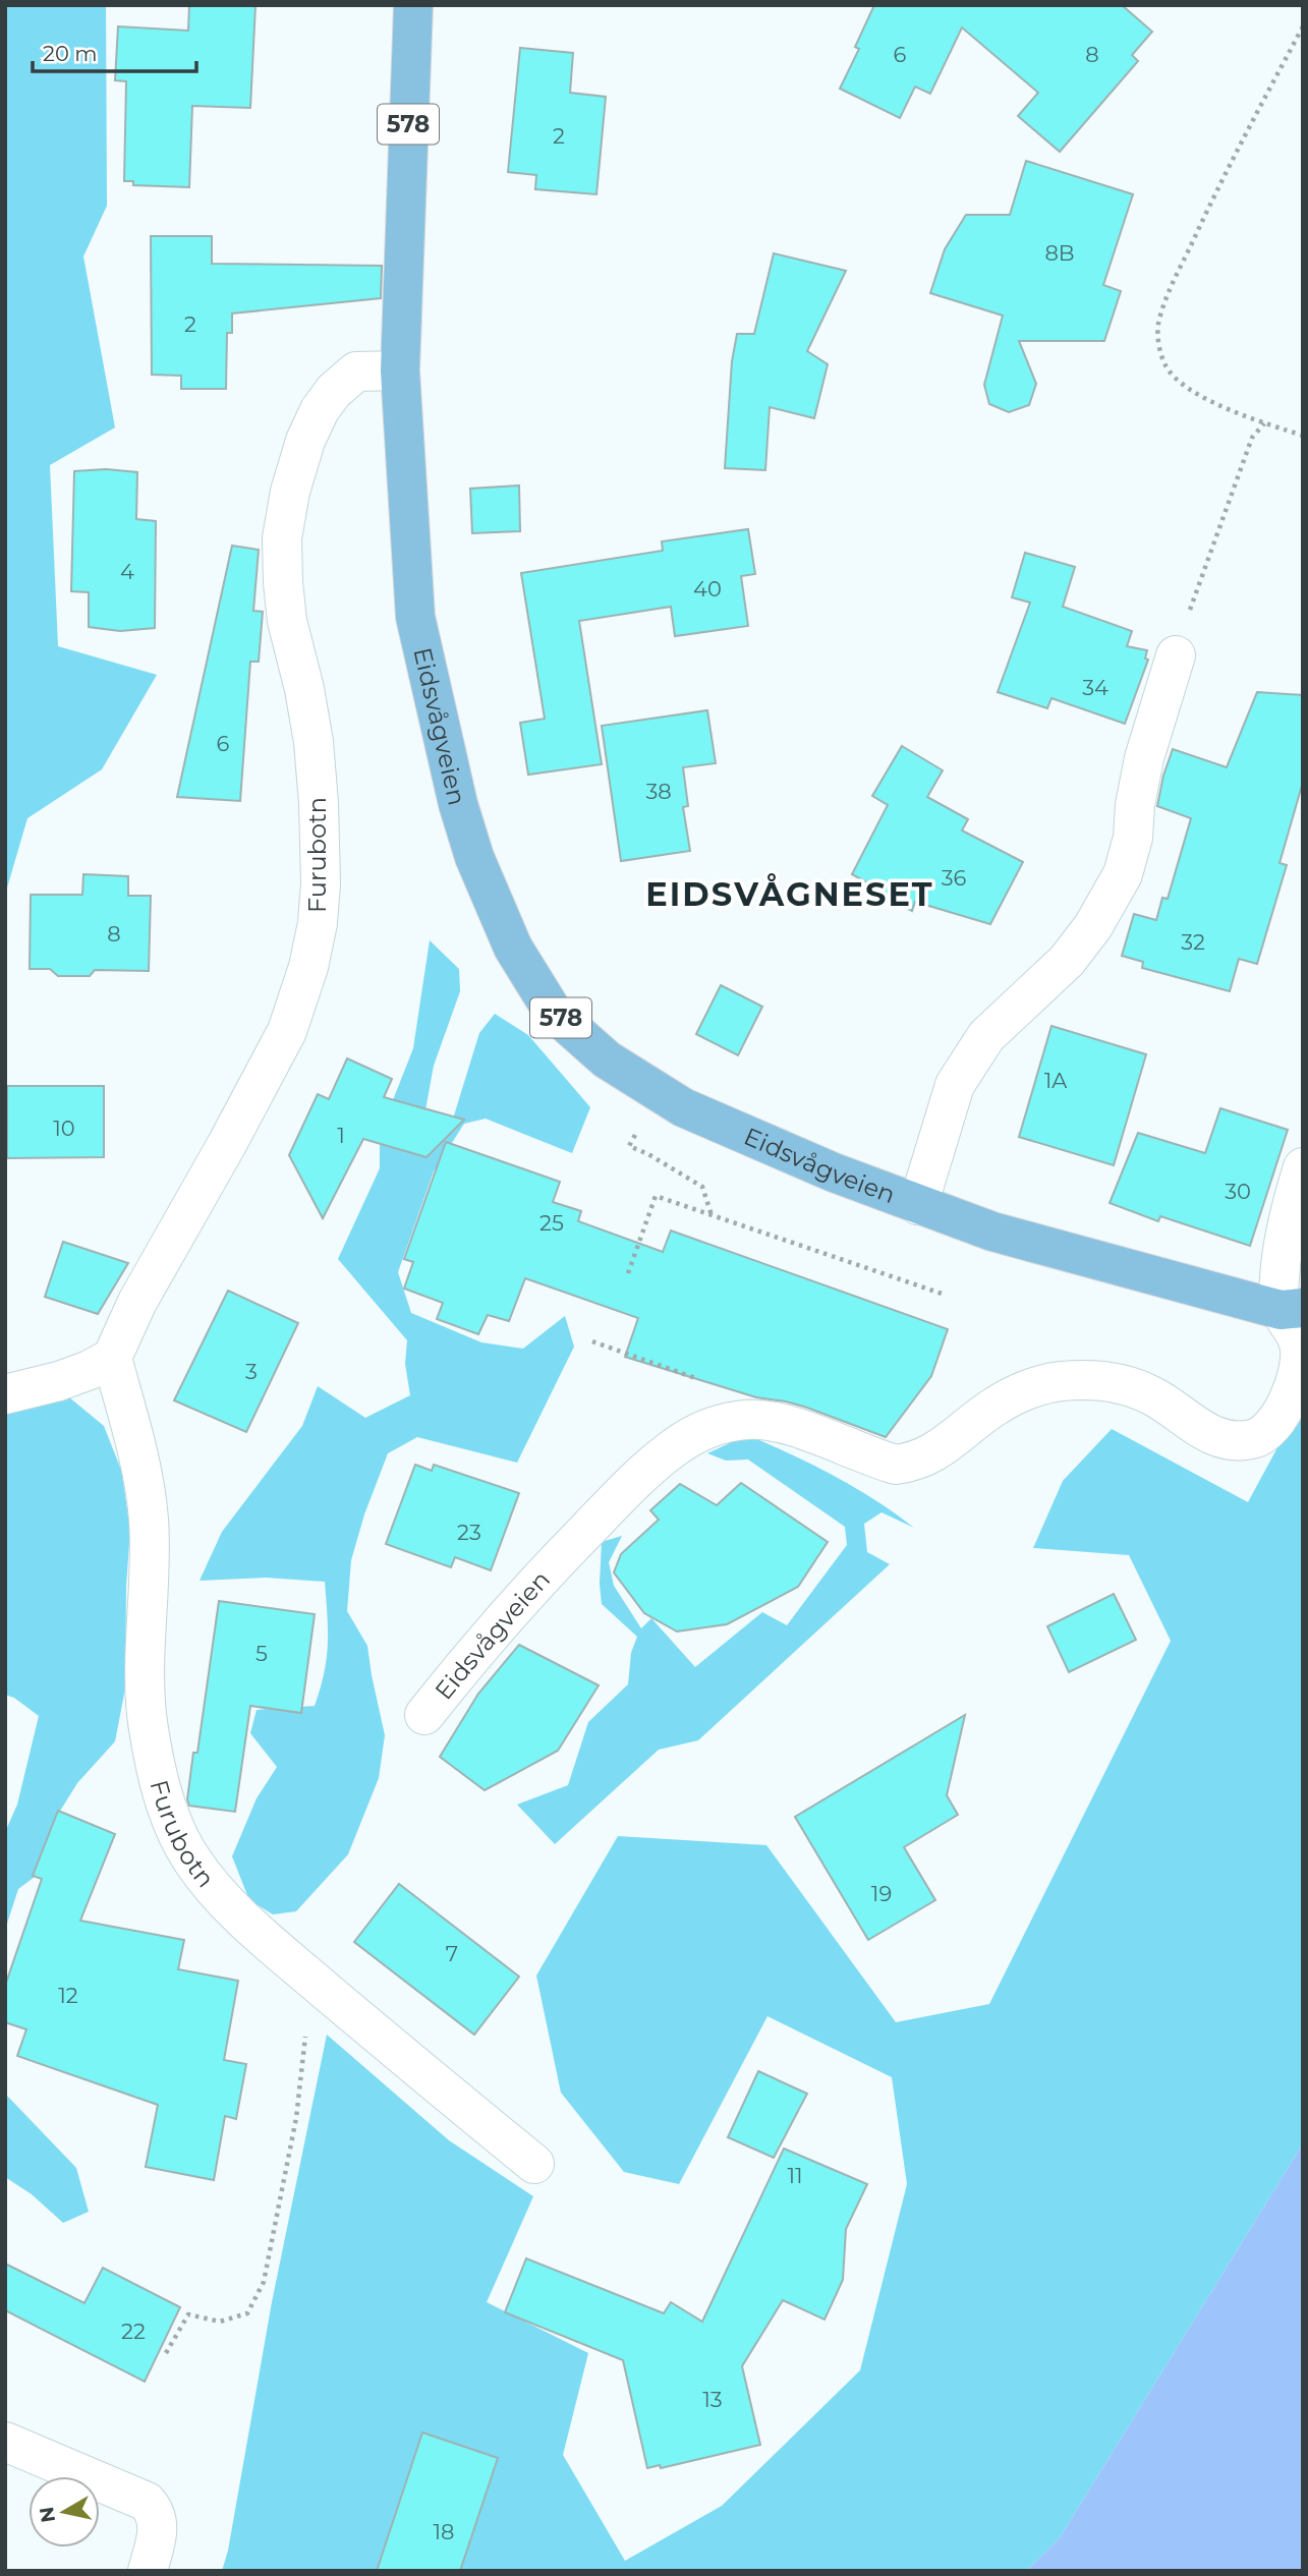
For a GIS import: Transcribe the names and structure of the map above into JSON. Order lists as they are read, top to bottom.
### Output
{
  "streets": {
    "main road": ["578", "Eidsvågveien"],
    "street": ["Furubotn"]
  },
  "crossings": [
    ["Eidsvågveien", "Furubotn"]
  ],
  "districts": ["EIDSVÅGNESET"],
  "house_numbers": [
    "6",
    "8",
    "2",
    "8B",
    "2",
    "4",
    "40",
    "34",
    "6",
    "38",
    "36",
    "8",
    "32",
    "1A",
    "10",
    "1",
    "30",
    "25",
    "3",
    "23",
    "5",
    "19",
    "7",
    "12",
    "11",
    "22",
    "13",
    "18"
  ],
  "scale_bar": "20 m",
  "north": "left"
}
